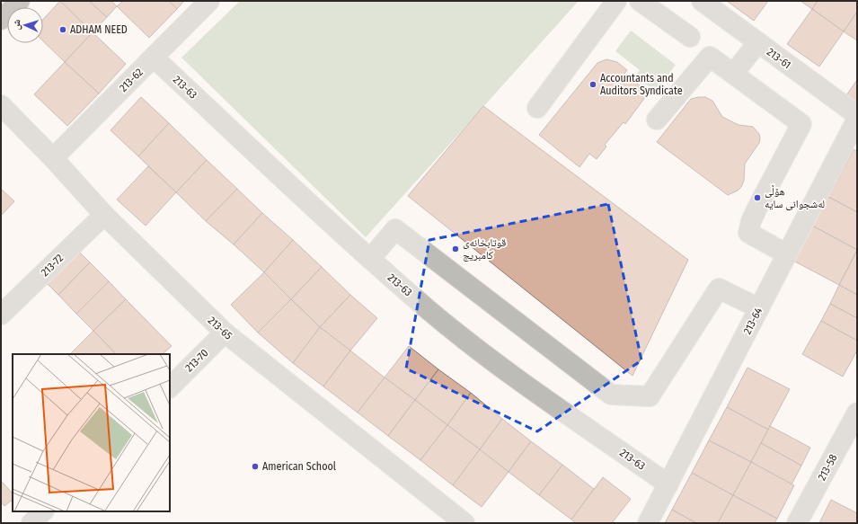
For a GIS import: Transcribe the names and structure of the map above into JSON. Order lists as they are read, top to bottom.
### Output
{
  "streets": {
    "street": [
      "213-61",
      "213-62",
      "213-63",
      "213-72",
      "213-64",
      "213-65",
      "213-70",
      "213-58"
    ]
  },
  "crossings": [
    ["213-62", "213-63"],
    ["213-62", "213-65"],
    ["213-63", "213-64"],
    ["213-72", "213-65"],
    ["213-65", "213-70"]
  ],
  "places": [
    "ADHAM NEED",
    "Accountants and Auditors Syndicate",
    "هۆڵی لەشجوانی سایە",
    "قوتابخانەی کامبریج",
    "American School"
  ],
  "north": "left"
}
